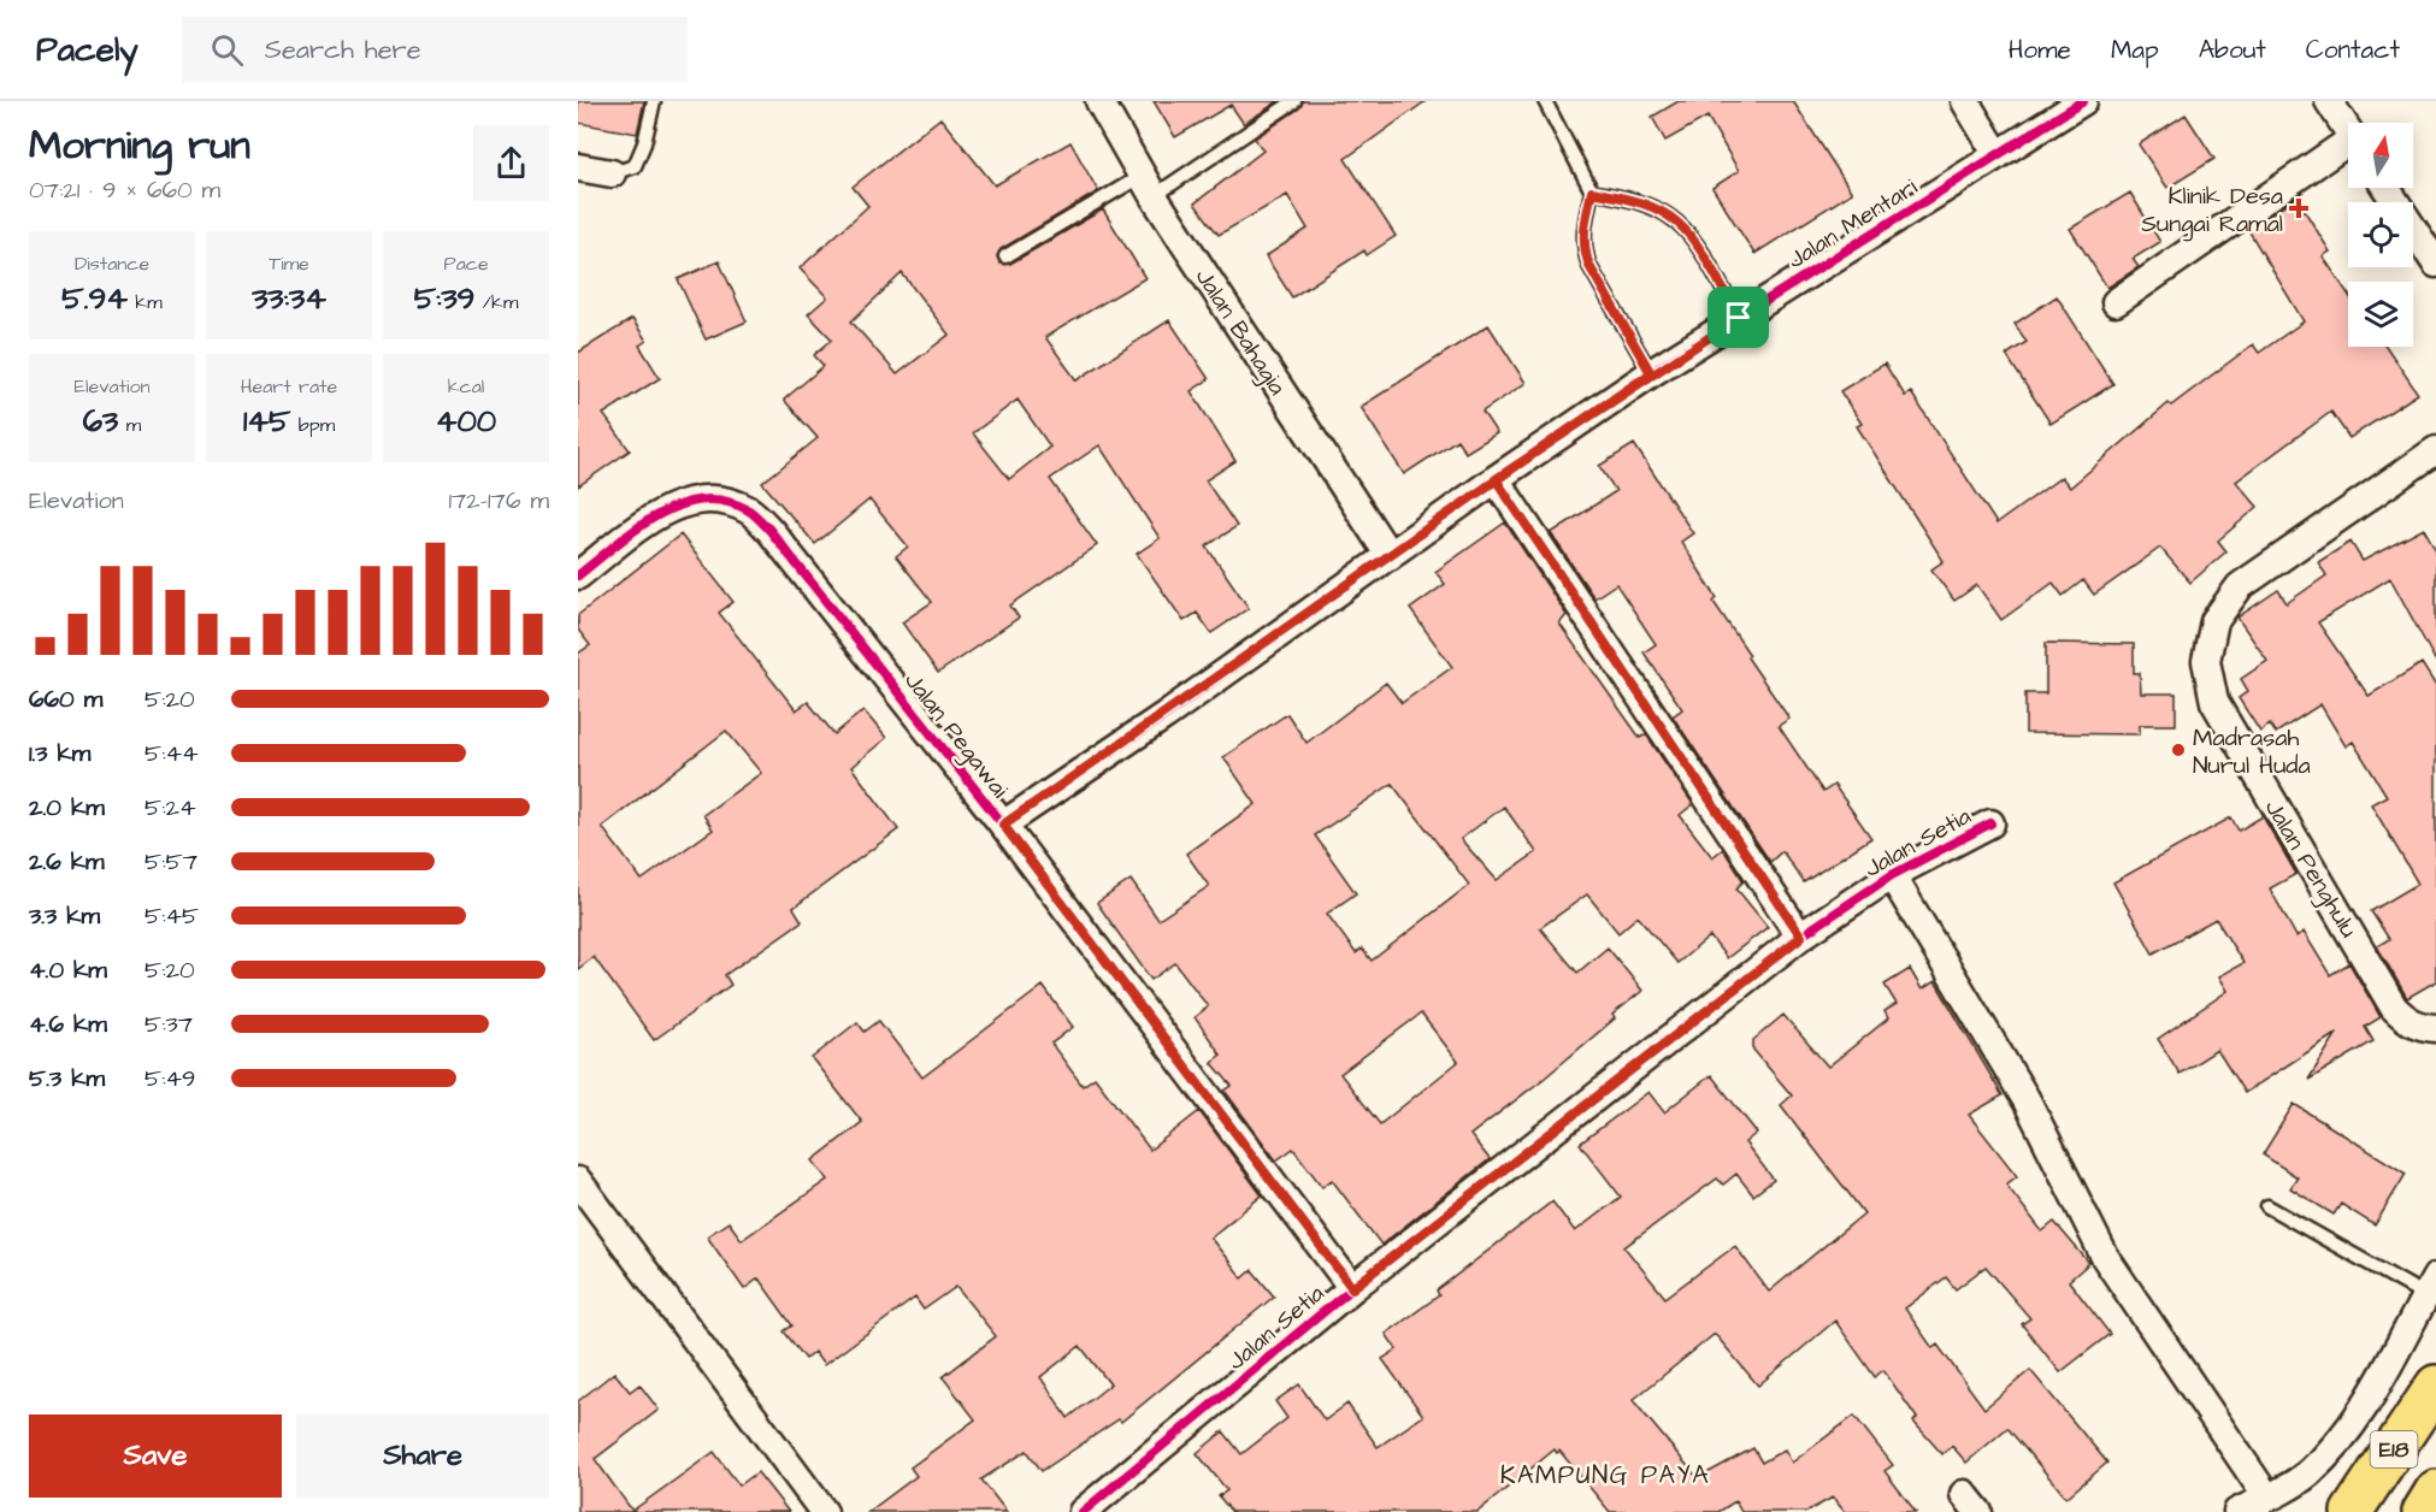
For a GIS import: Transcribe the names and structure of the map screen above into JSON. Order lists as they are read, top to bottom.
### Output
{
  "streets": {
    "highway": ["E18"],
    "street": [
      "Jalan Mentari",
      "Jalan Bahagia",
      "Jalan Pegawai",
      "Jalan Setia",
      "Jalan Penghulu"
    ]
  },
  "crossings": [
    ["Jalan Mentari", "Jalan Bahagia"],
    ["Jalan Mentari", "Jalan Pegawai"],
    ["Jalan Pegawai", "Jalan Setia"]
  ],
  "districts": ["KAMPUNG PAYA"],
  "places": {
    "health": ["Klinik Desa Sungai Ramal"],
    "other": ["Madrasah Nurul Huda"]
  },
  "north": "top",
  "page": {
    "header": "Pacely",
    "search": "Search here",
    "nav": [
      "Home",
      "Map",
      "About",
      "Contact"
    ],
    "heading": ["Morning run", "07:21 · 9 × 660 m"],
    "stats": [
      ["Distance", "5.94 km"],
      ["Time", "33:34"],
      ["Pace", "5:39 /km"],
      ["Elevation", "63 m"],
      ["Heart rate", "145 bpm"],
      ["kcal", "400"]
    ],
    "chart": ["Elevation", "172–176 m"],
    "list": [
      {
        "name": "660 m",
        "note": "5:20"
      },
      {
        "name": "1.3 km",
        "note": "5:44"
      },
      {
        "name": "2.0 km",
        "note": "5:24"
      },
      {
        "name": "2.6 km",
        "note": "5:57"
      },
      {
        "name": "3.3 km",
        "note": "5:45"
      },
      {
        "name": "4.0 km",
        "note": "5:20"
      },
      {
        "name": "4.6 km",
        "note": "5:37"
      },
      {
        "name": "5.3 km",
        "note": "5:49"
      }
    ],
    "buttons": ["Save", "Share"]
  }
}
